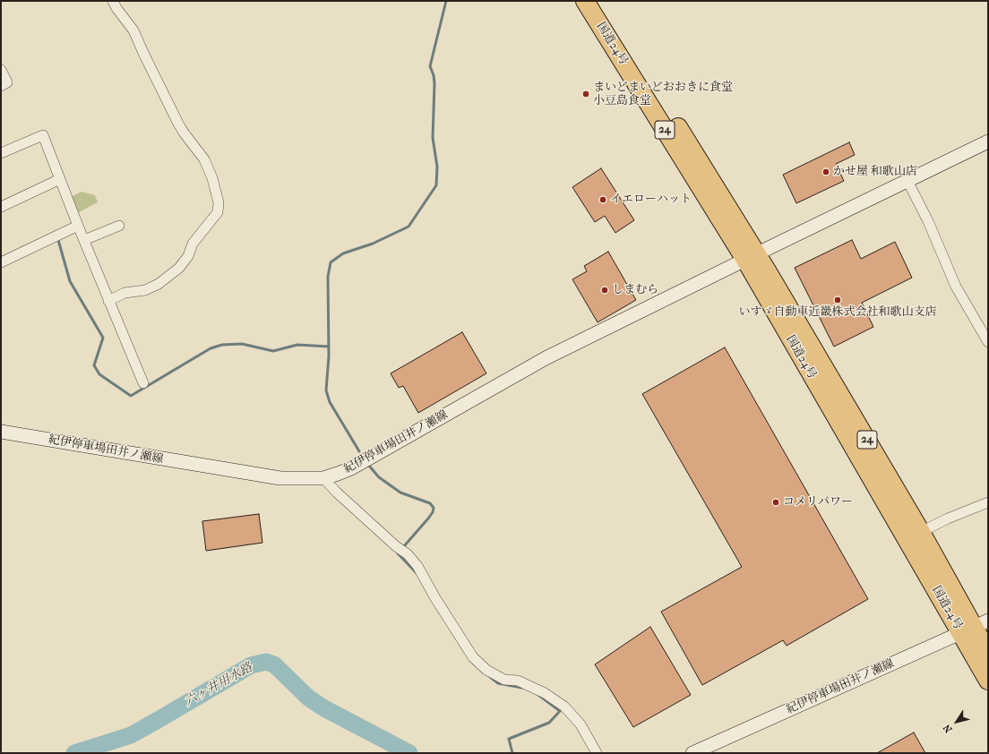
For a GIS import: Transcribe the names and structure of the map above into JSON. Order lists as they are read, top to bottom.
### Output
{
  "streets": {
    "highway": ["国道24号", "24"],
    "main road": ["紀伊停車場田井ノ瀬線"]
  },
  "crossings": [
    ["国道24号", "紀伊停車場田井ノ瀬線"]
  ],
  "water": ["六ヶ井用水路"],
  "places": [
    "まいどまいどおおきに食堂 小豆島食堂",
    "かせ屋 和歌山店",
    "イエローハット",
    "しまむら",
    "いすゞ自動車近畿株式会社和歌山支店",
    "コメリパワー"
  ],
  "north": "bottom left"
}
